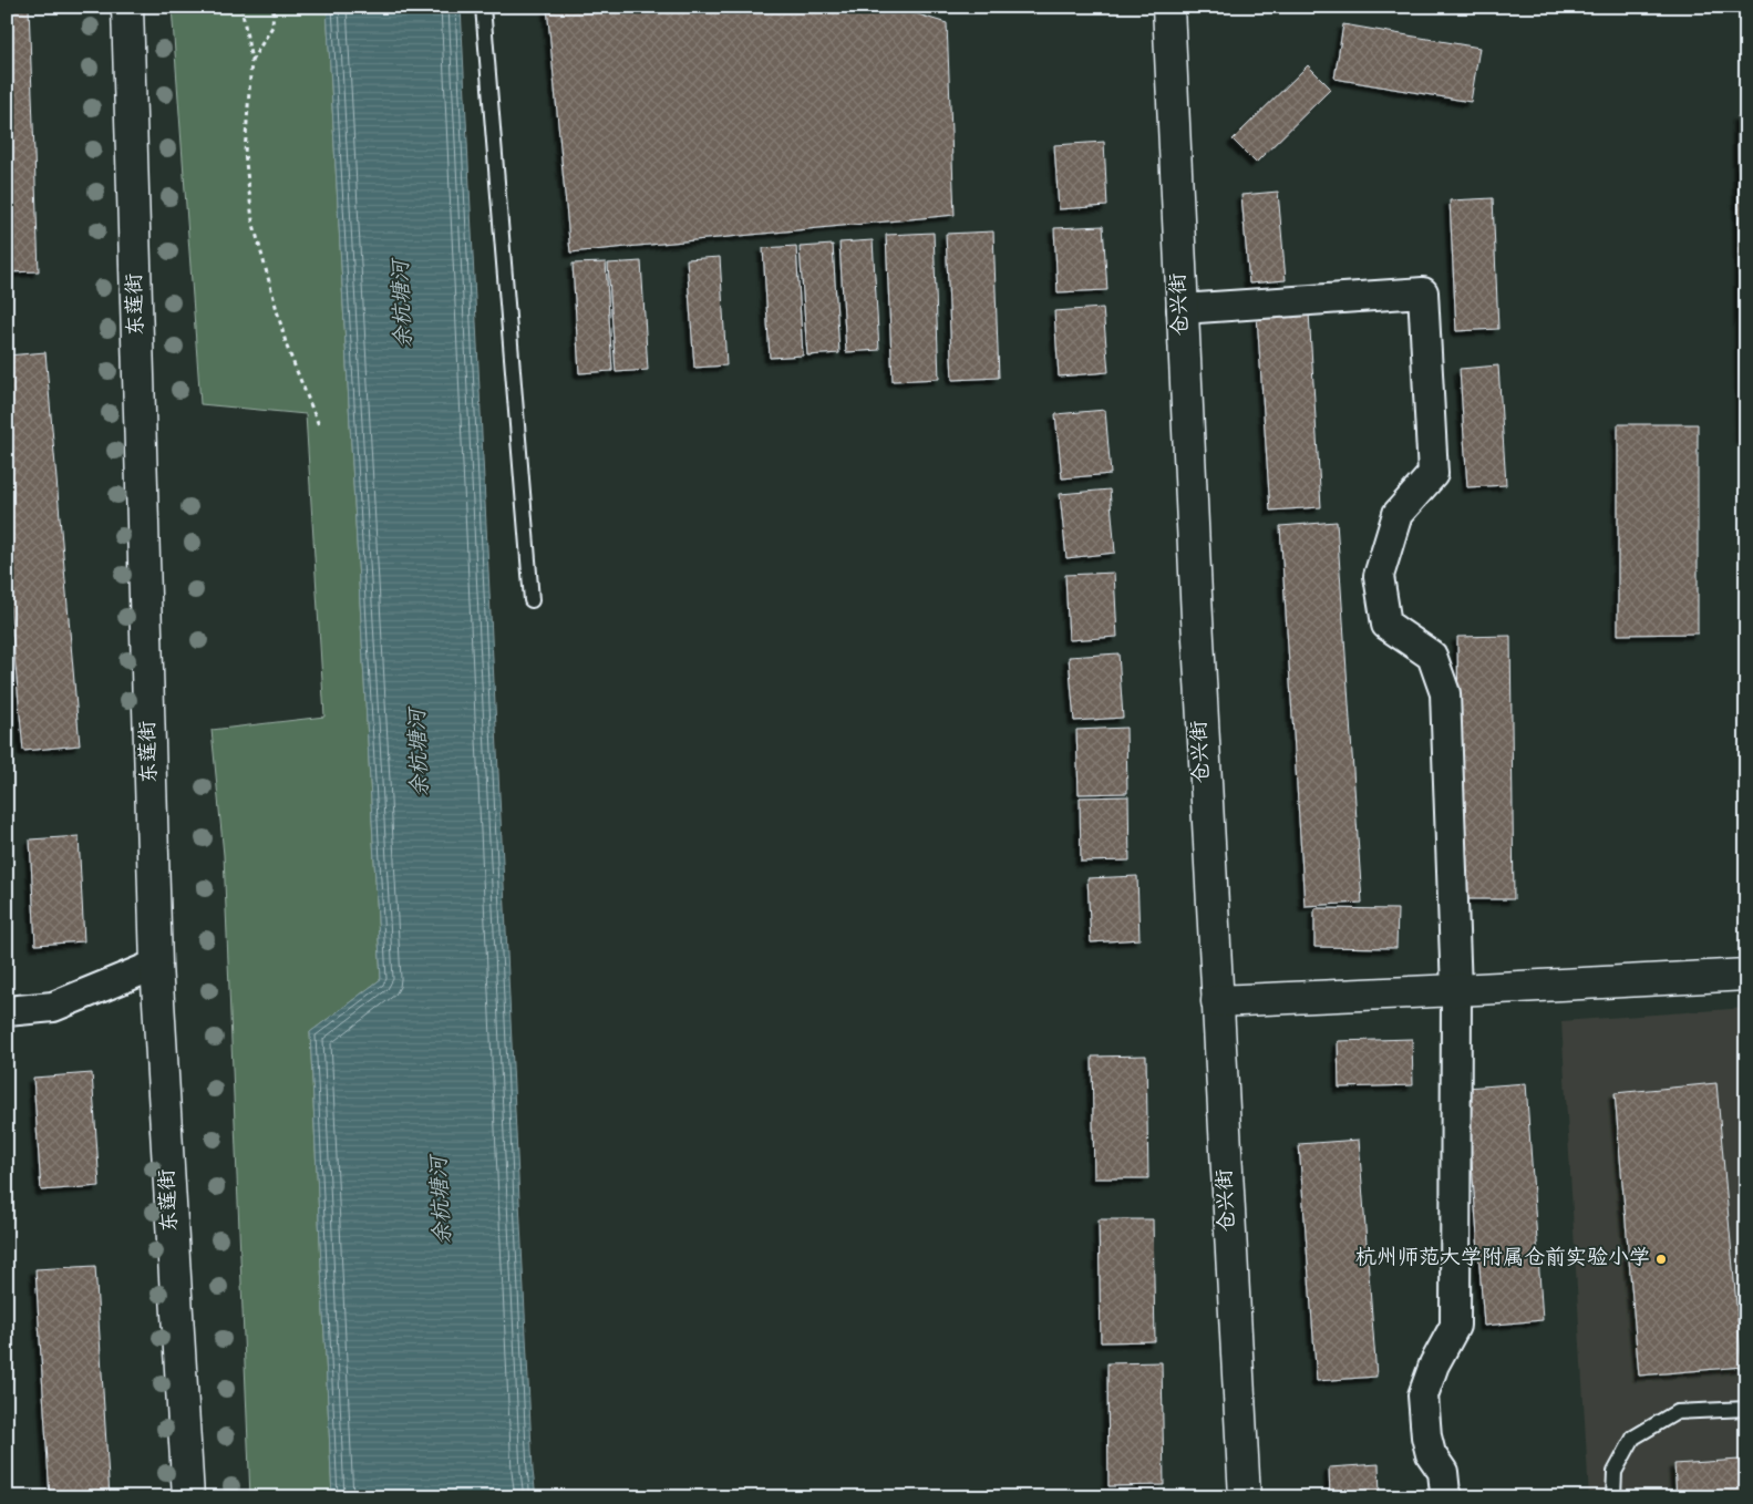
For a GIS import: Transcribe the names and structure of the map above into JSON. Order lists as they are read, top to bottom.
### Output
{
  "streets": {
    "street": ["东莲街", "仓兴街"]
  },
  "water": ["余杭塘河"],
  "places": ["杭州师范大学附属仓前实验小学"]
}
